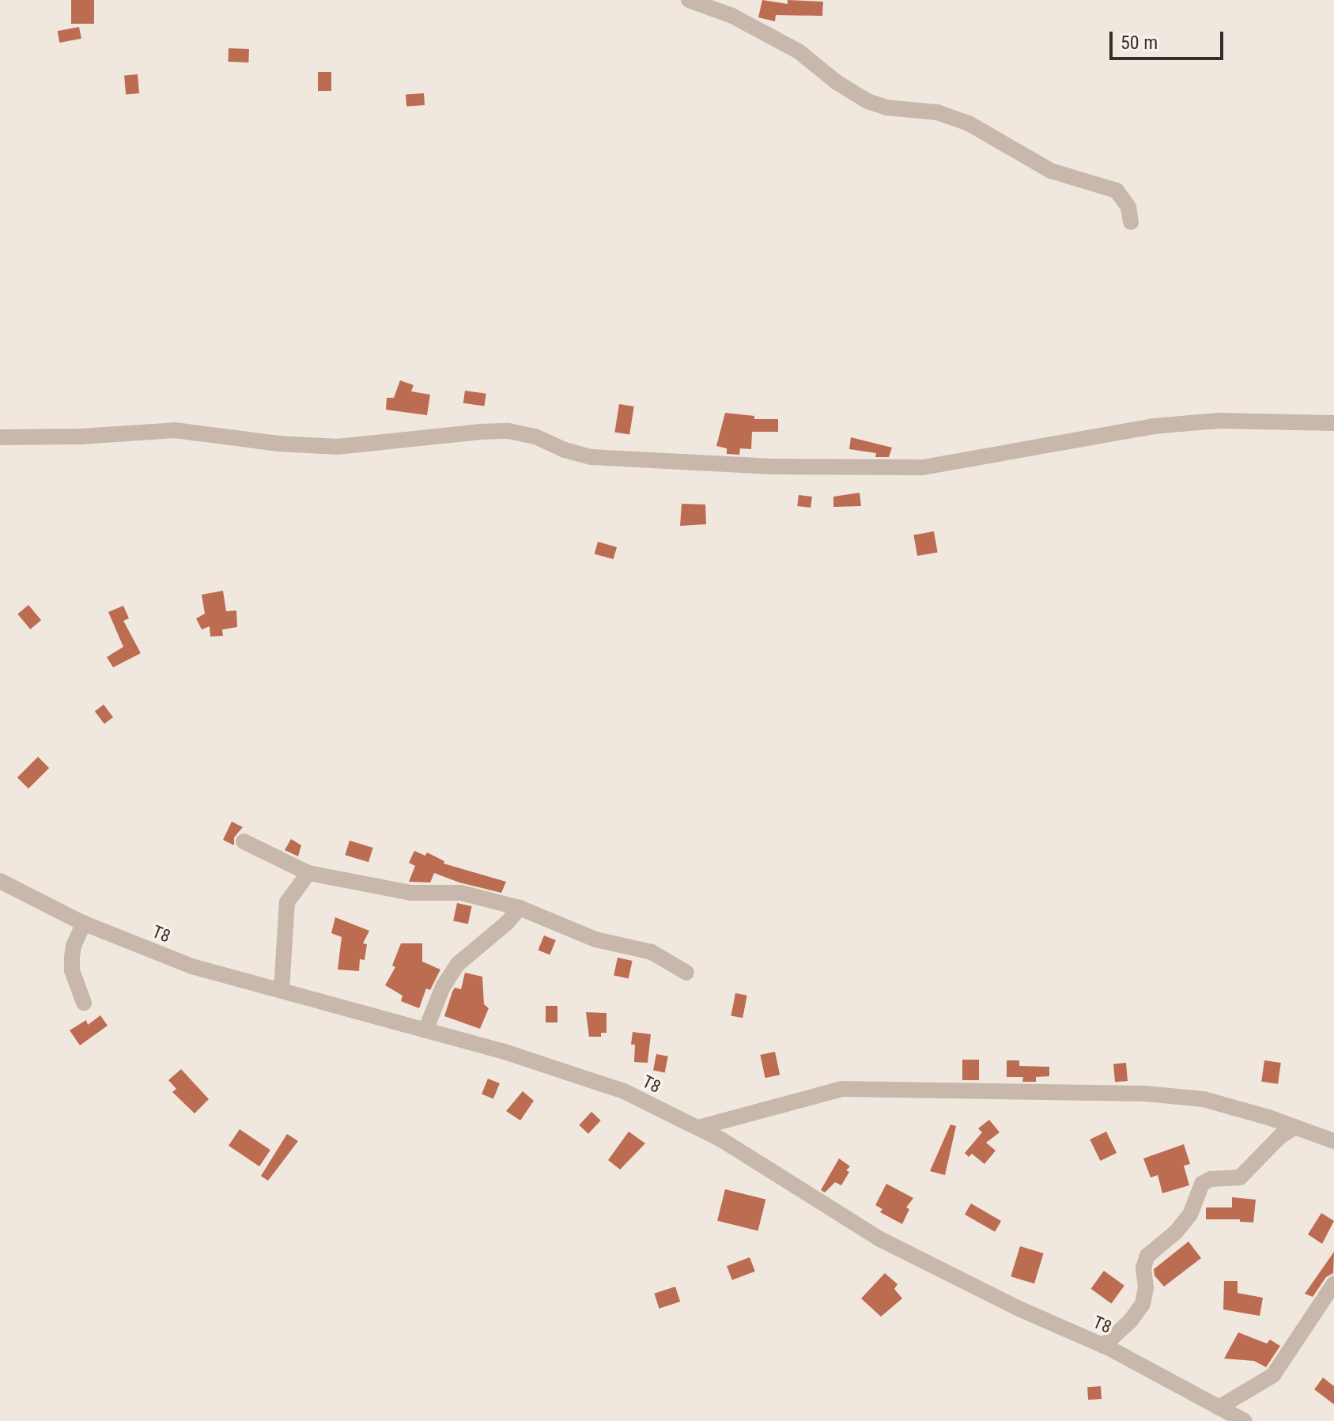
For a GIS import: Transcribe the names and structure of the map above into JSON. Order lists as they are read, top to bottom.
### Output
{
  "streets": {
    "street": ["T8"]
  },
  "scale_bar": "50 m"
}
